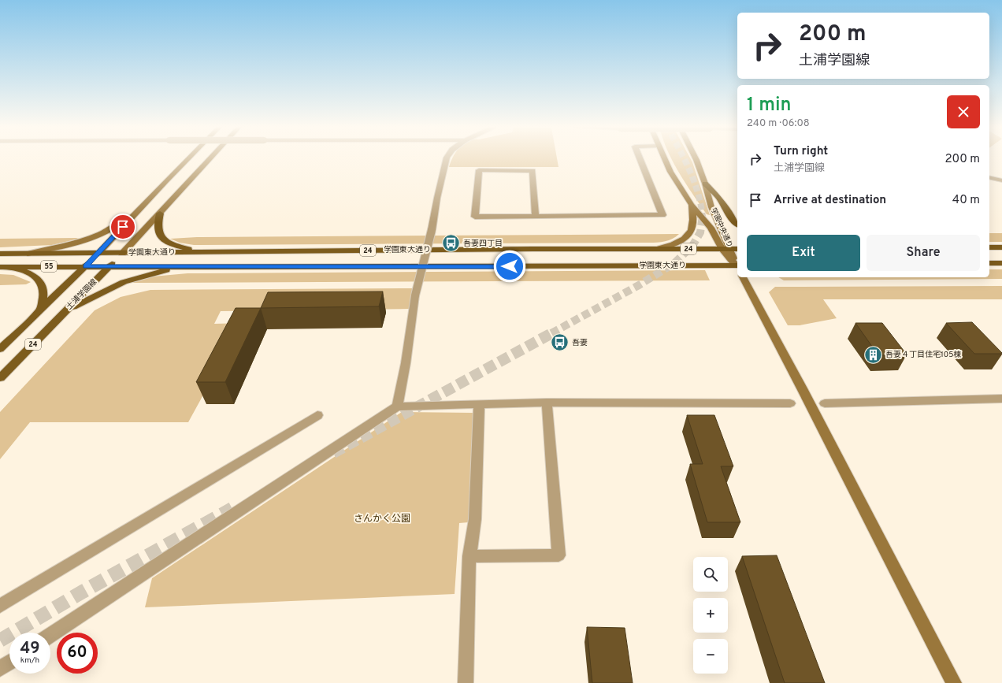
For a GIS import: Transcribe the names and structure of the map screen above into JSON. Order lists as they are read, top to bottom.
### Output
{
  "streets": {
    "main road": [
      "24",
      "学園東大通り",
      "55",
      "土浦学園線"
    ],
    "street": ["学園中央通り"]
  },
  "crossings": [
    ["学園中央通り", "学園東大通り"],
    ["24", "学園東大通り"],
    ["学園東大通り", "土浦学園線"]
  ],
  "parks": ["さんかく公園"],
  "places": {
    "bus stop": ["吾妻四丁目", "吾妻"],
    "building": ["吾妻４丁目住宅105棟"]
  },
  "page": {
    "turn": ["200 m", "土浦学園線"],
    "heading": ["1 min", "240 m · 06:08"],
    "list": [
      {
        "name": "Turn right",
        "note": "土浦学園線",
        "value": "200 m"
      },
      {
        "name": "Arrive at destination",
        "value": "40 m"
      }
    ],
    "buttons": ["Exit", "Share"],
    "map_buttons": ["+", "−"],
    "speed": "49 km/h",
    "limit": "60"
  }
}
